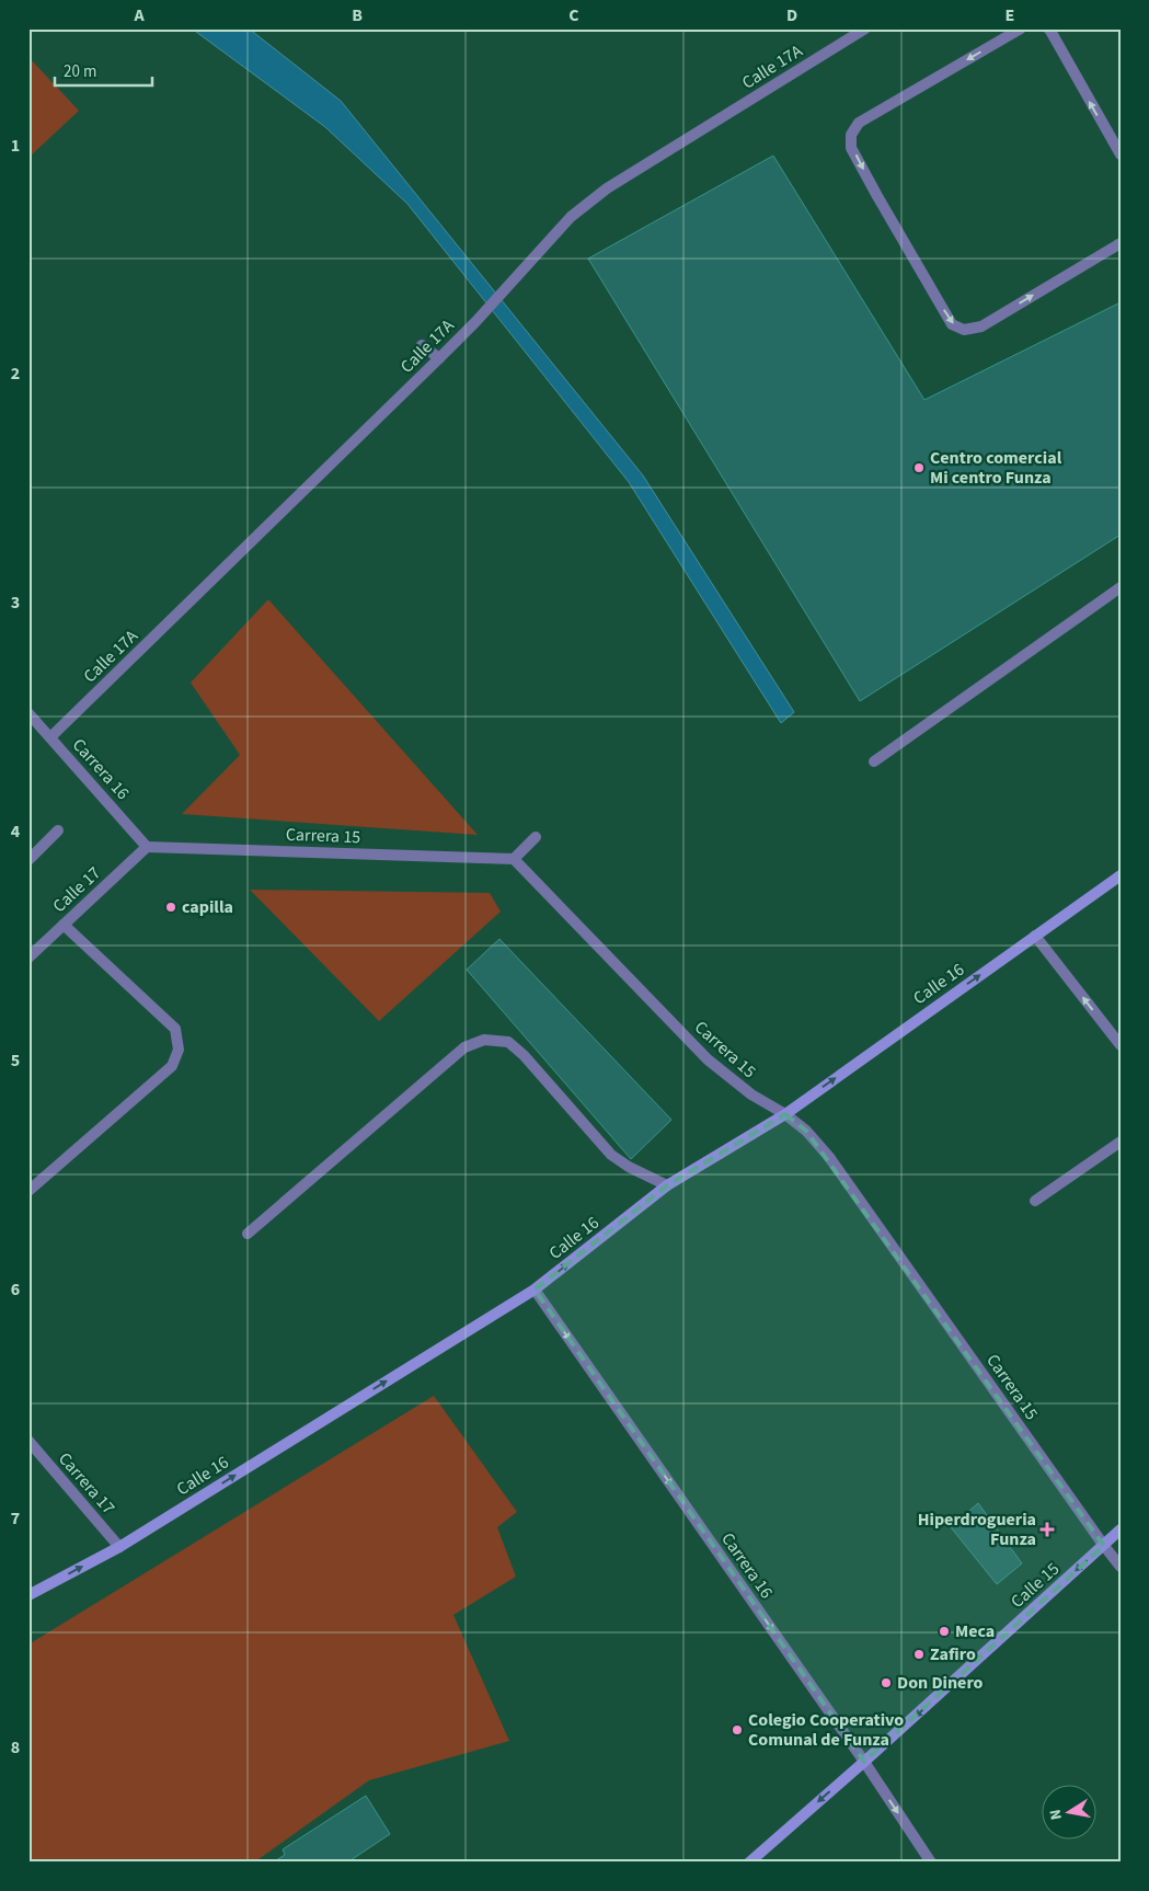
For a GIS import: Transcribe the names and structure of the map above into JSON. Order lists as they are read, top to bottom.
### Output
{
  "streets": {
    "street": [
      "Calle 17A",
      "Carrera 16",
      "Carrera 15",
      "Calle 17",
      "Calle 16",
      "Carrera 17",
      "Calle 15"
    ]
  },
  "crossings": [
    ["Calle 17A", "Carrera 16"],
    ["Carrera 16", "Carrera 15"],
    ["Carrera 16", "Calle 17"],
    ["Carrera 16", "Calle 16"],
    ["Carrera 16", "Calle 15"],
    ["Carrera 15", "Calle 17"],
    ["Carrera 15", "Calle 16"],
    ["Carrera 15", "Calle 15"],
    ["Calle 16", "Carrera 17"]
  ],
  "one_way": ["Carrera 16", "Calle 16", "Calle 15"],
  "places": {
    "other": [
      "Centro comercial Mi centro Funza",
      "capilla",
      "Meca",
      "Zafiro",
      "Don Dinero",
      "Colegio Cooperativo Comunal de Funza"
    ],
    "health": ["Hiperdrogueria Funza"]
  },
  "scale_bar": "20 m",
  "north": "left",
  "grid": {
    "columns": [
      "A",
      "B",
      "C",
      "D",
      "E"
    ],
    "rows": [
      "1",
      "2",
      "3",
      "4",
      "5",
      "6",
      "7",
      "8"
    ]
  }
}
